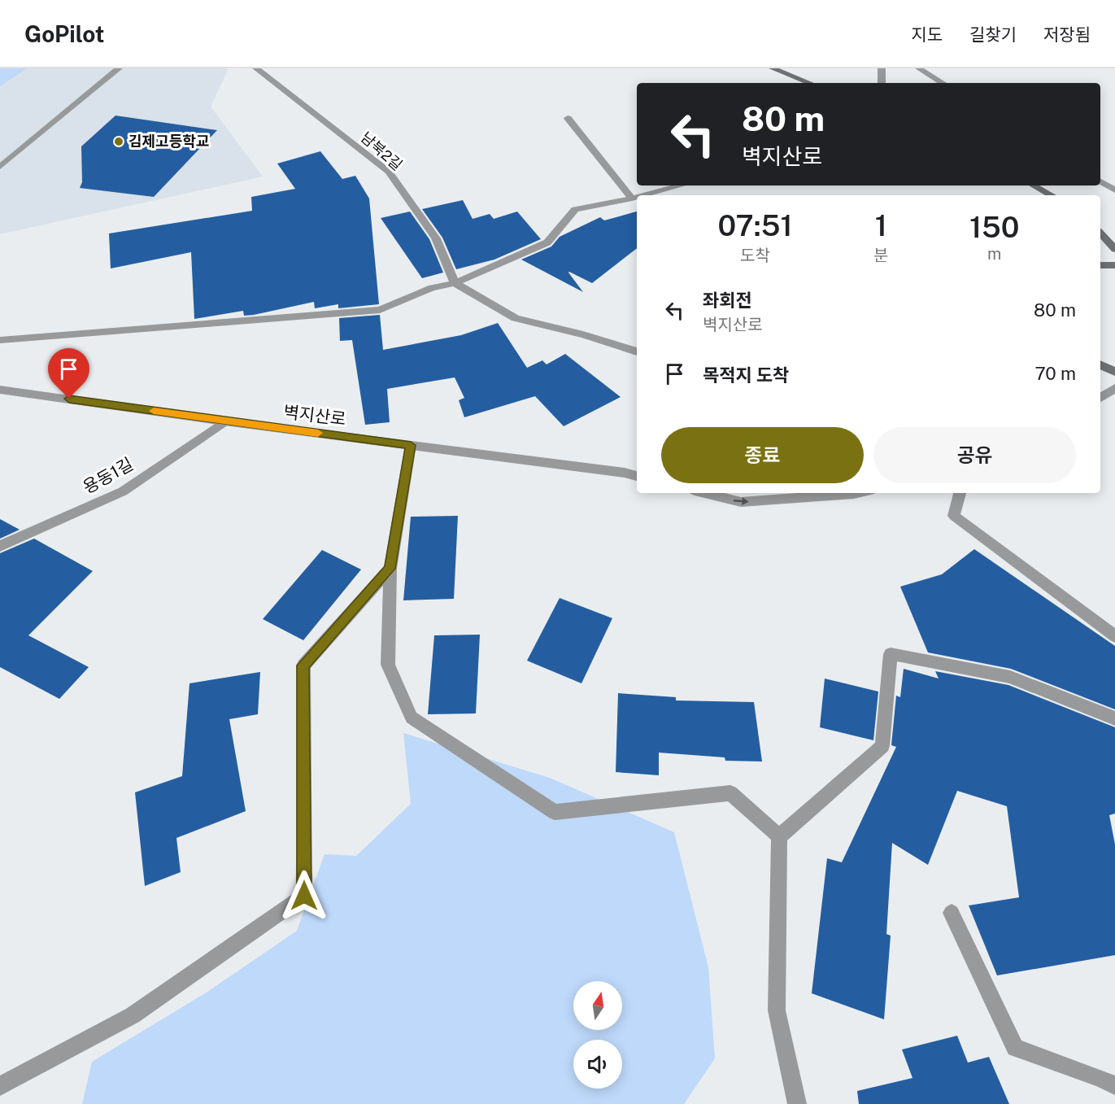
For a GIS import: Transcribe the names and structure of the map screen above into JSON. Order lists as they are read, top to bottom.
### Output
{
  "streets": {
    "street": ["남북2길", "벽지산로", "용동1길"]
  },
  "crossings": [
    ["벽지산로", "용동1길"]
  ],
  "places": ["김제고등학교"],
  "north": "top",
  "page": {
    "header": "GoPilot",
    "nav": ["지도", "길찾기", "저장됨"],
    "turn": ["80 m", "벽지산로"],
    "eta": [
      "07:51",
      "도착",
      "1",
      "분",
      "150",
      "m"
    ],
    "list": [
      {
        "name": "좌회전",
        "note": "벽지산로",
        "value": "80 m"
      },
      {
        "name": "목적지 도착",
        "value": "70 m"
      }
    ],
    "buttons": ["종료", "공유"]
  }
}
